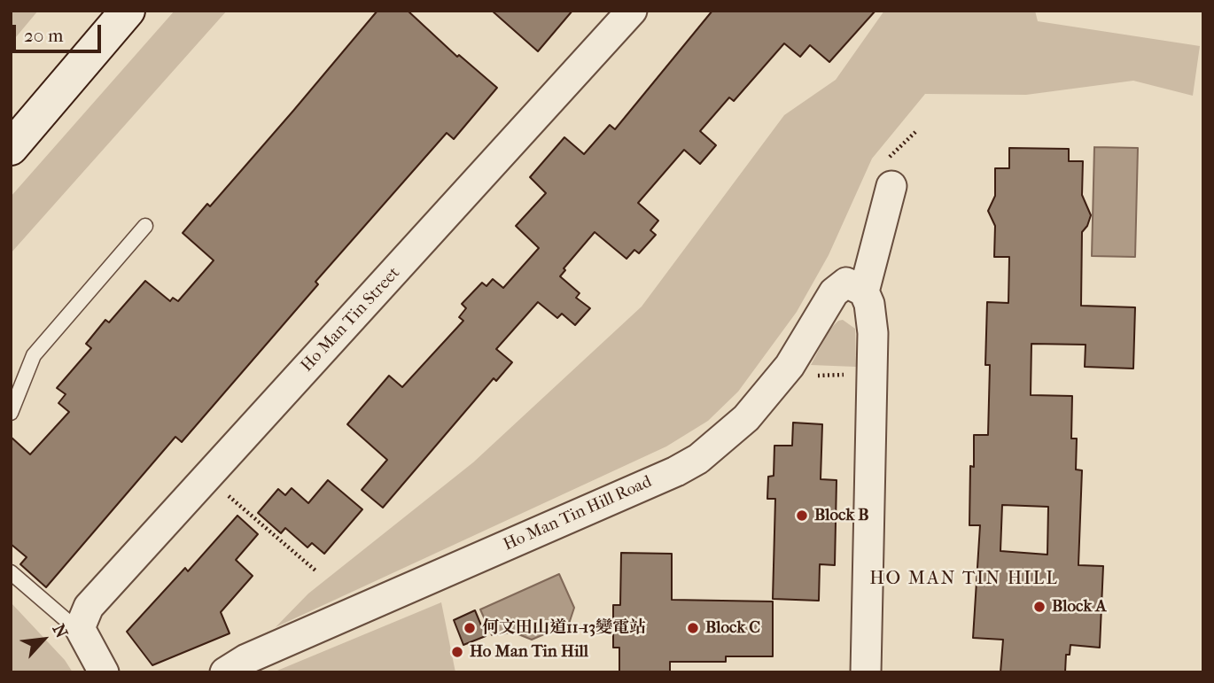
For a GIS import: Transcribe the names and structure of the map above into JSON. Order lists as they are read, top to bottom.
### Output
{
  "streets": {
    "street": ["Ho Man Tin Street", "Ho Man Tin Hill Road"]
  },
  "districts": ["HO MAN TIN HILL"],
  "places": [
    "Block B",
    "Block A",
    "何文田山道11-13變電站",
    "Block C",
    "Ho Man Tin Hill"
  ],
  "scale_bar": "20 m",
  "north": "top right"
}
